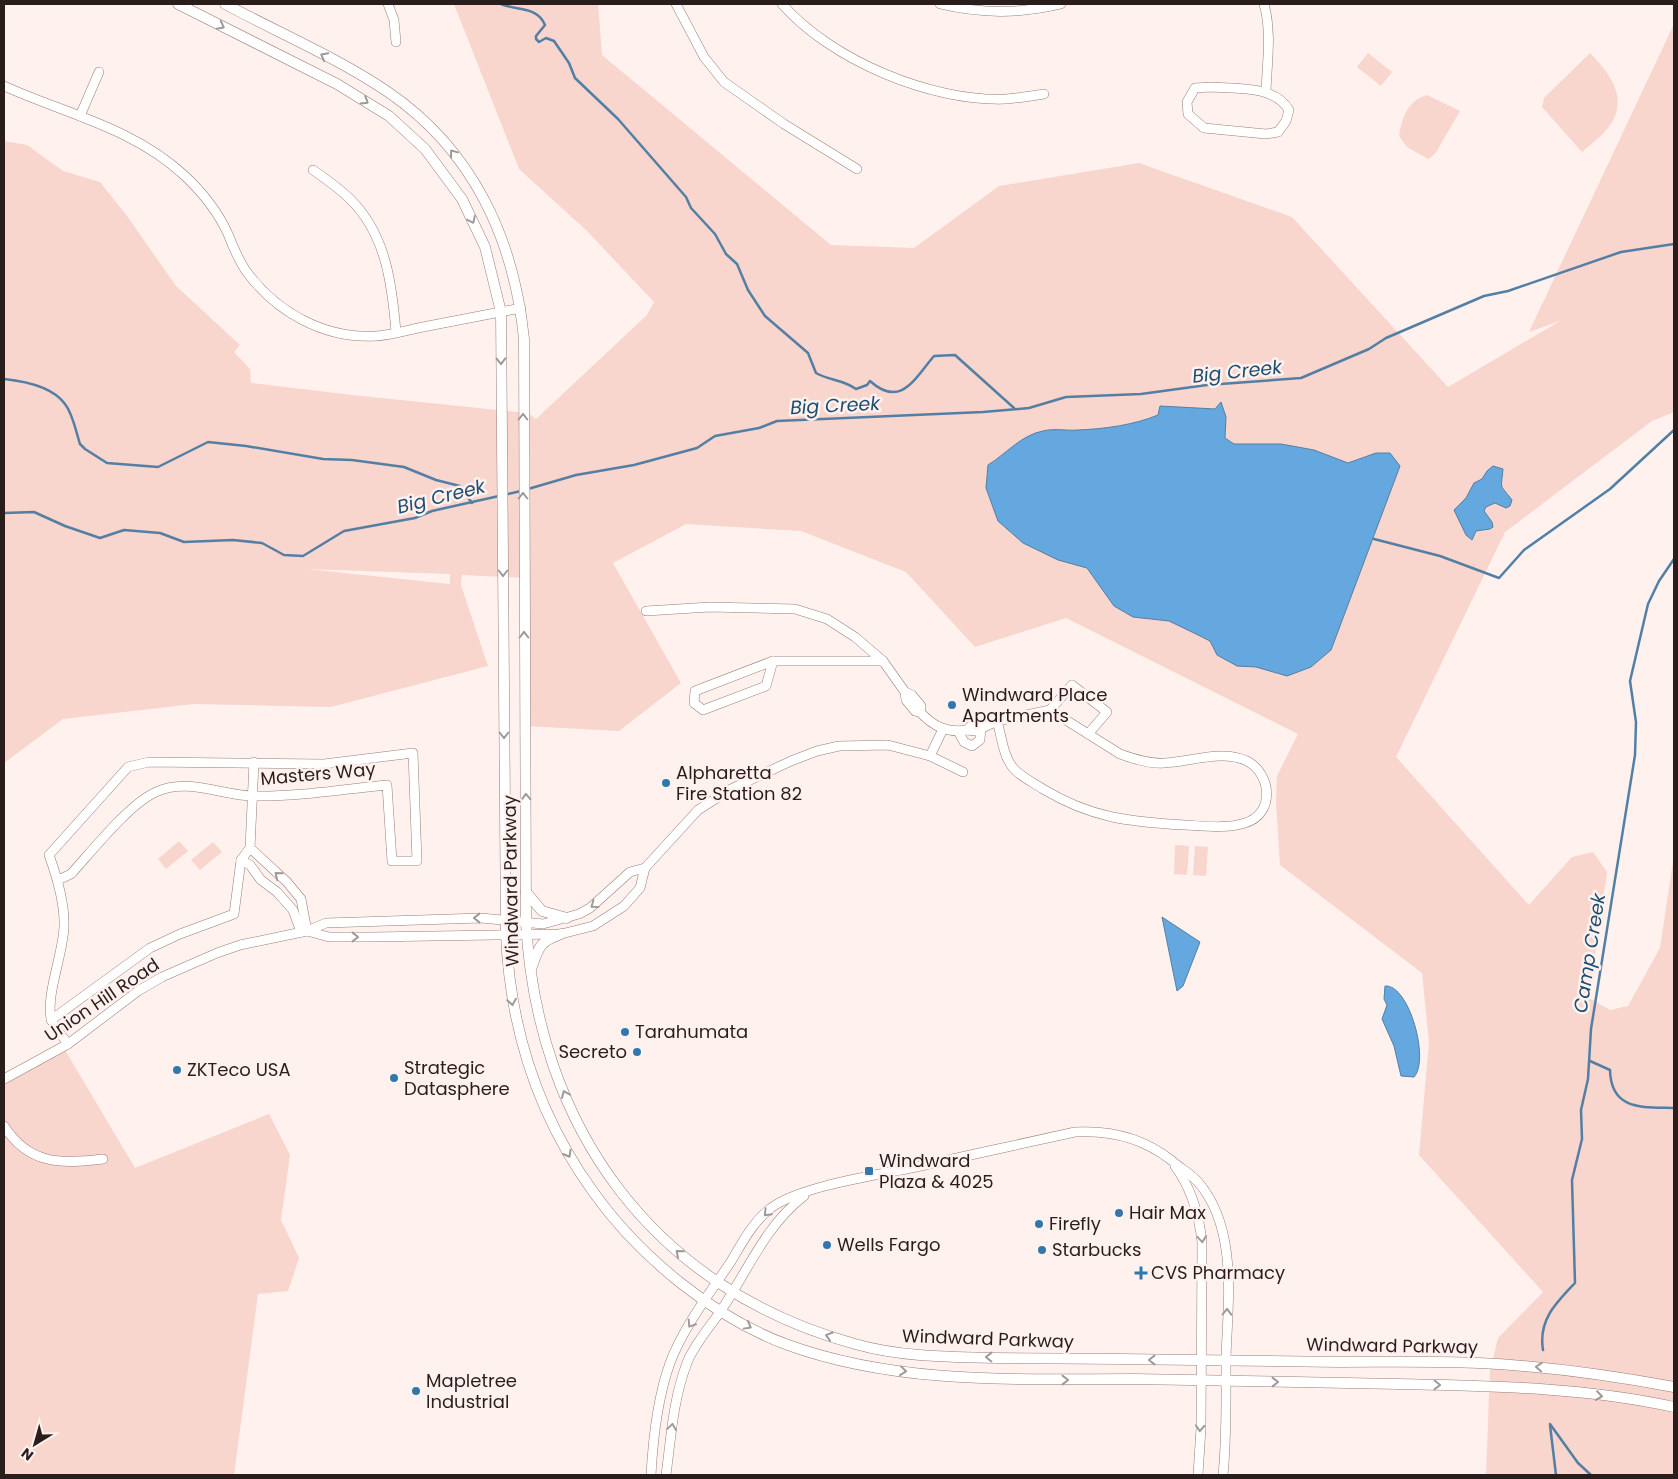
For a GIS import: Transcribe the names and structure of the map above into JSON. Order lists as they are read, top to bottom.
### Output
{
  "streets": {
    "main road": ["Windward Parkway"],
    "street": ["Masters Way", "Union Hill Road"]
  },
  "crossings": [
    ["Windward Parkway", "Union Hill Road"]
  ],
  "water": ["Big Creek", "Camp Creek"],
  "places": {
    "other": [
      "Windward Place Apartments",
      "Alpharetta Fire Station 82",
      "Tarahumata",
      "Secreto",
      "ZKTeco USA",
      "Strategic Datasphere",
      "Hair Max",
      "Firefly",
      "Wells Fargo",
      "Starbucks",
      "Mapletree Industrial"
    ],
    "transit": ["Windward Plaza & 4025"],
    "health": ["CVS Pharmacy"]
  },
  "north": "bottom left"
}
